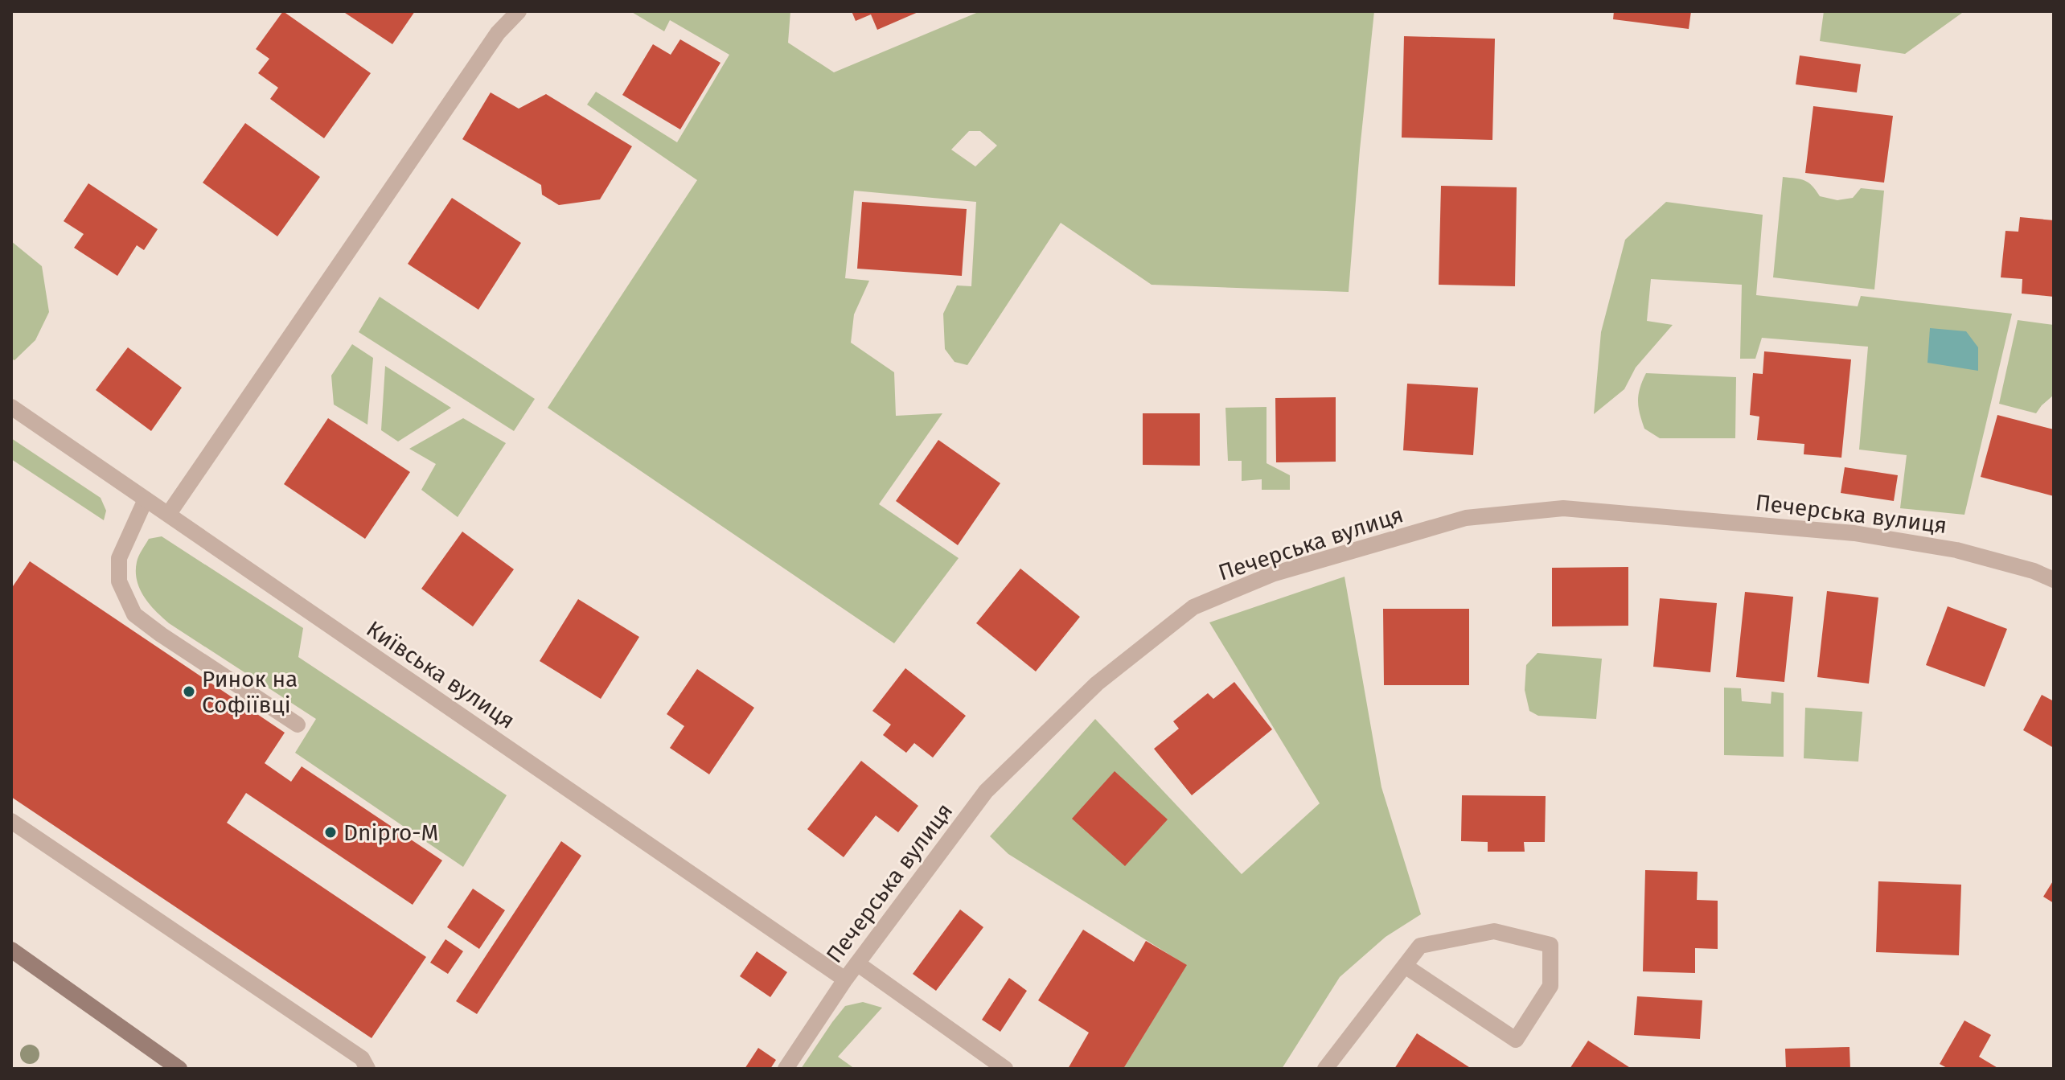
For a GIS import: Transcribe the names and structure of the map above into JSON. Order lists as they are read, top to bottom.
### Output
{
  "streets": {
    "street": ["Печерська вулиця", "Київська вулиця"]
  },
  "crossings": [
    ["Печерська вулиця", "Київська вулиця"]
  ],
  "places": ["Ринок на Софіївці", "Dnipro-M"]
}
